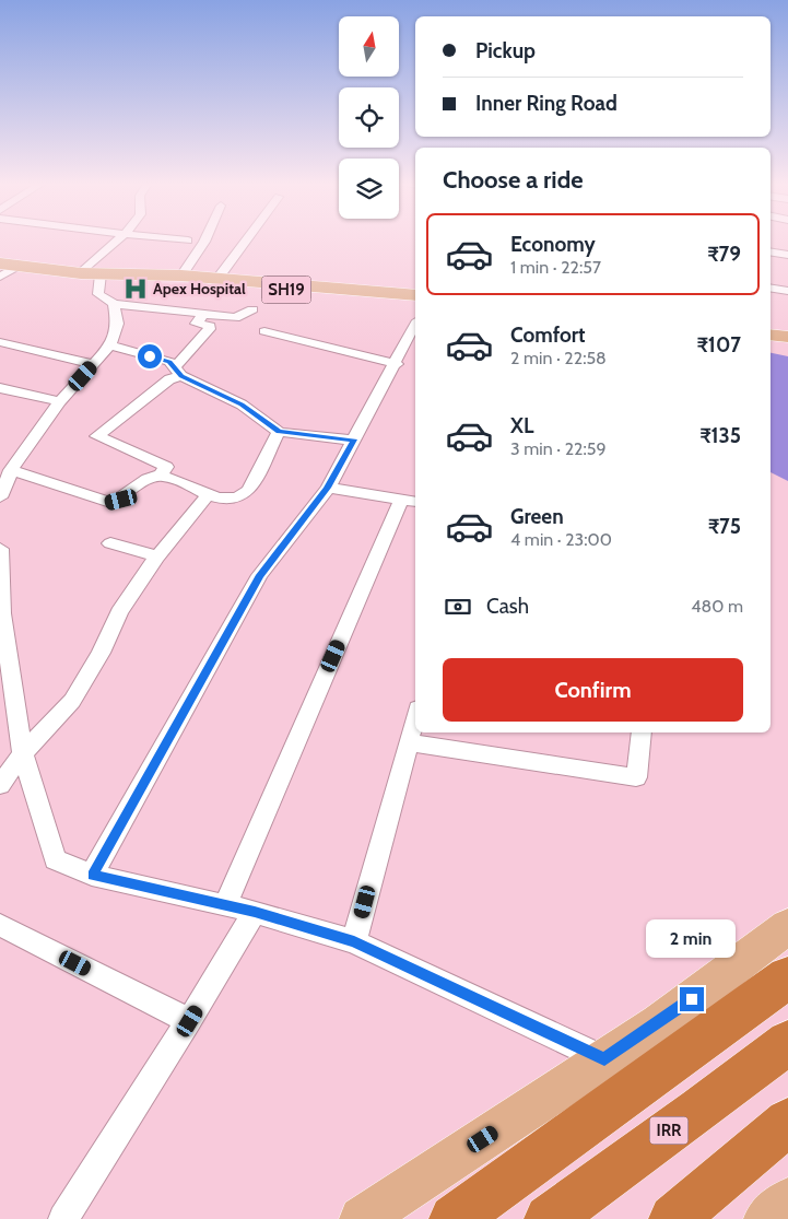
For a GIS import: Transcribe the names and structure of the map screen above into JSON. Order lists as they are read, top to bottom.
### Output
{
  "streets": {
    "highway": ["IRR"],
    "main road": ["SH19"]
  },
  "places": {
    "hospital": ["Apex Hospital"]
  },
  "north": "top",
  "page": {
    "banner": ["Pickup", "Inner Ring Road"],
    "heading": "Choose a ride",
    "list": [
      {
        "name": "Economy",
        "note": "1 min · 22:57",
        "value": "₹79"
      },
      {
        "name": "Comfort",
        "note": "2 min · 22:58",
        "value": "₹107"
      },
      {
        "name": "XL",
        "note": "3 min · 22:59",
        "value": "₹135"
      },
      {
        "name": "Green",
        "note": "4 min · 23:00",
        "value": "₹75"
      }
    ],
    "pay": ["Cash", "480 m"],
    "buttons": "Confirm",
    "bubble": "2 min"
  }
}
